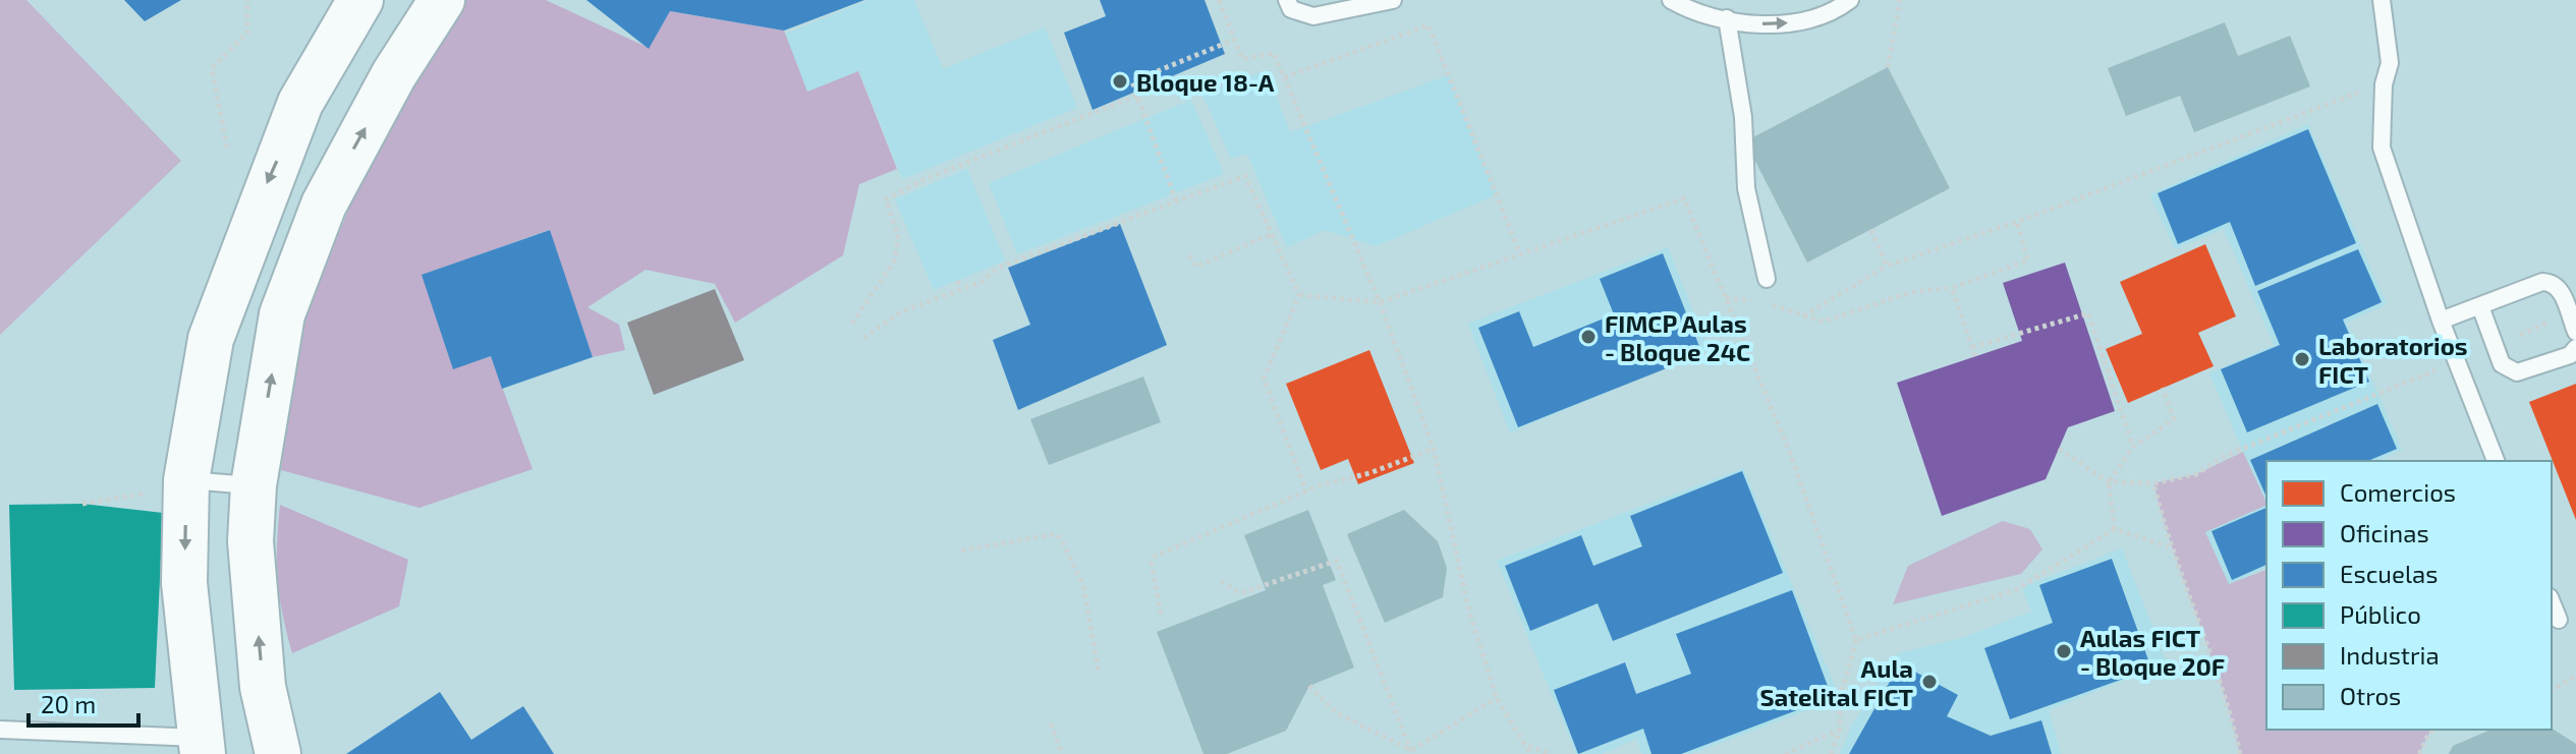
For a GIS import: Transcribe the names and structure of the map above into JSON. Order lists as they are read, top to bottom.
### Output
{
  "places": [
    "Bloque 18-A",
    "FIMCP Aulas - Bloque 24C",
    "Laboratorios FICT",
    "Aulas FICT - Bloque 20F",
    "Aula Satelital FICT"
  ],
  "legend": [
    "Comercios",
    "Oficinas",
    "Escuelas",
    "Público",
    "Industria",
    "Otros"
  ],
  "scale_bar": "20 m"
}
